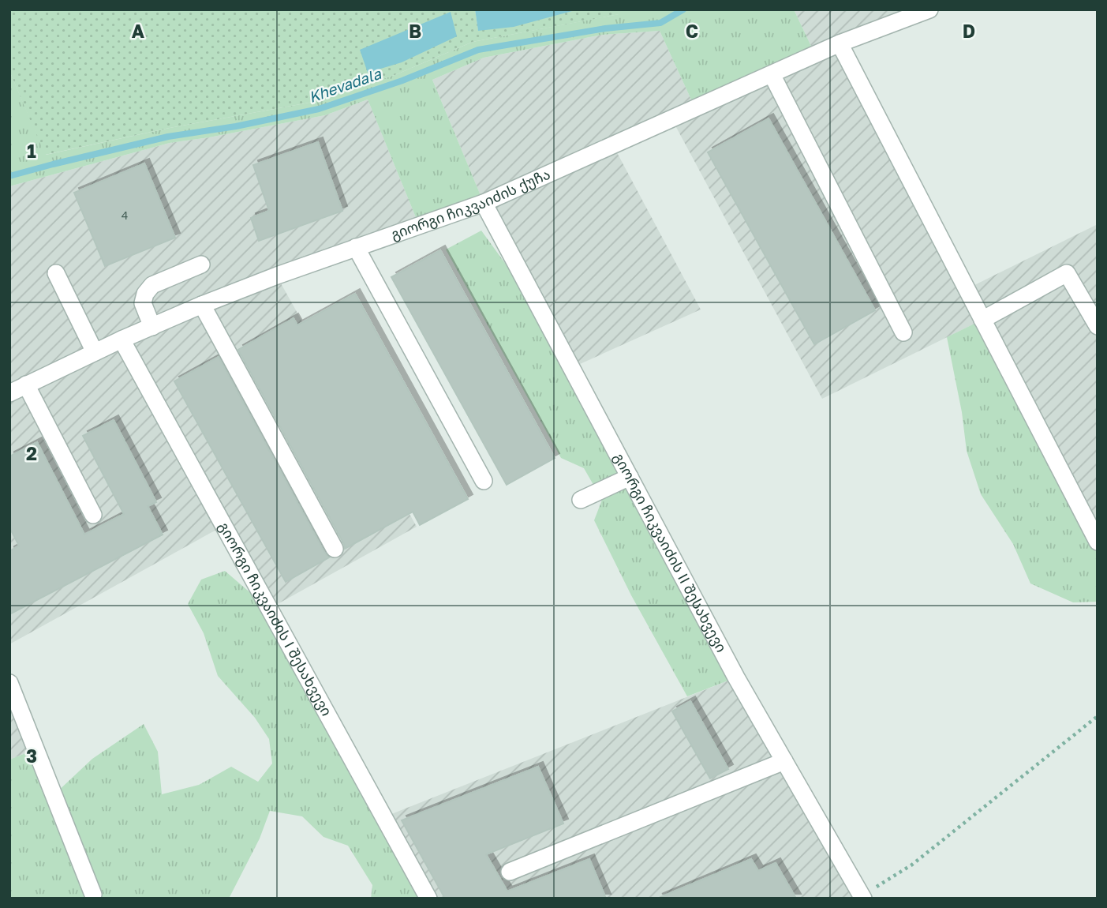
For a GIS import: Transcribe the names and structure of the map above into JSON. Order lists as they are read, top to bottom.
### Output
{
  "streets": {
    "street": ["გიორგი ჩიკვაიძის ქუჩა", "გიორგი ჩიკვაიძის II შესახვევი", "გიორგი ჩიკვაიძის I შესახვევი"]
  },
  "crossings": [
    ["გიორგი ჩიკვაიძის ქუჩა", "გიორგი ჩიკვაიძის II შესახვევი"],
    ["გიორგი ჩიკვაიძის ქუჩა", "გიორგი ჩიკვაიძის I შესახვევი"]
  ],
  "water": ["Khevadala"],
  "house_numbers": ["4"],
  "grid": {
    "columns": [
      "A",
      "B",
      "C",
      "D"
    ],
    "rows": ["1", "2", "3"]
  }
}
